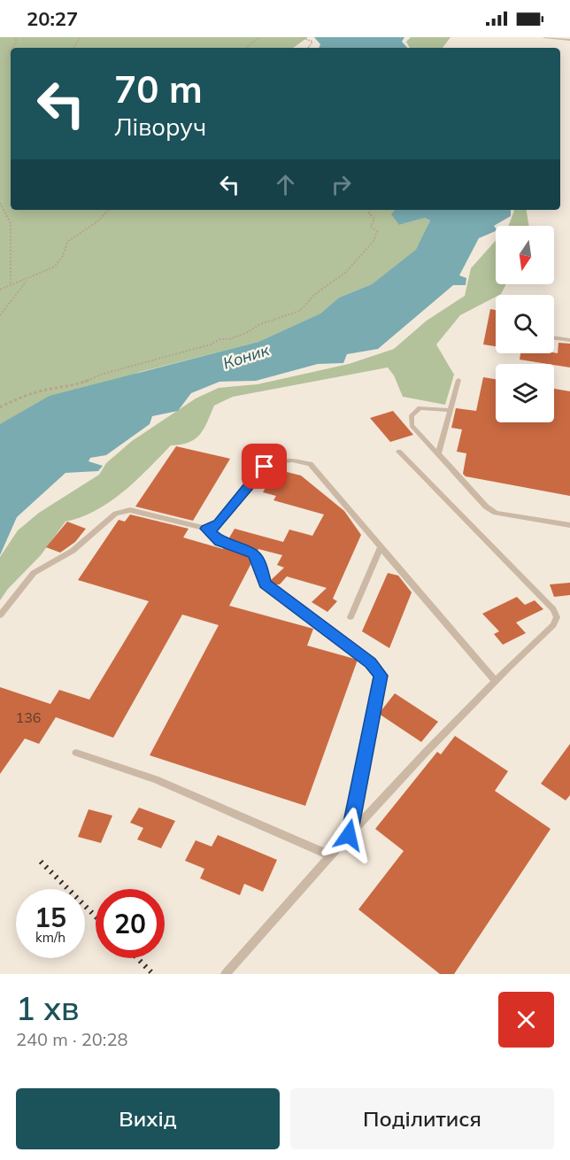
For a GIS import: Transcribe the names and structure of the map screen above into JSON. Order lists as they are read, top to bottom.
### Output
{
  "water": ["Коник"],
  "house_numbers": ["136"],
  "north": "bottom",
  "page": {
    "status": "20:27",
    "turn": ["70 m", "Ліворуч"],
    "speed": "15 km/h",
    "limit": "20",
    "heading": ["1 хв", "240 m · 20:28"],
    "buttons": ["Вихід", "Поділитися"]
  }
}
